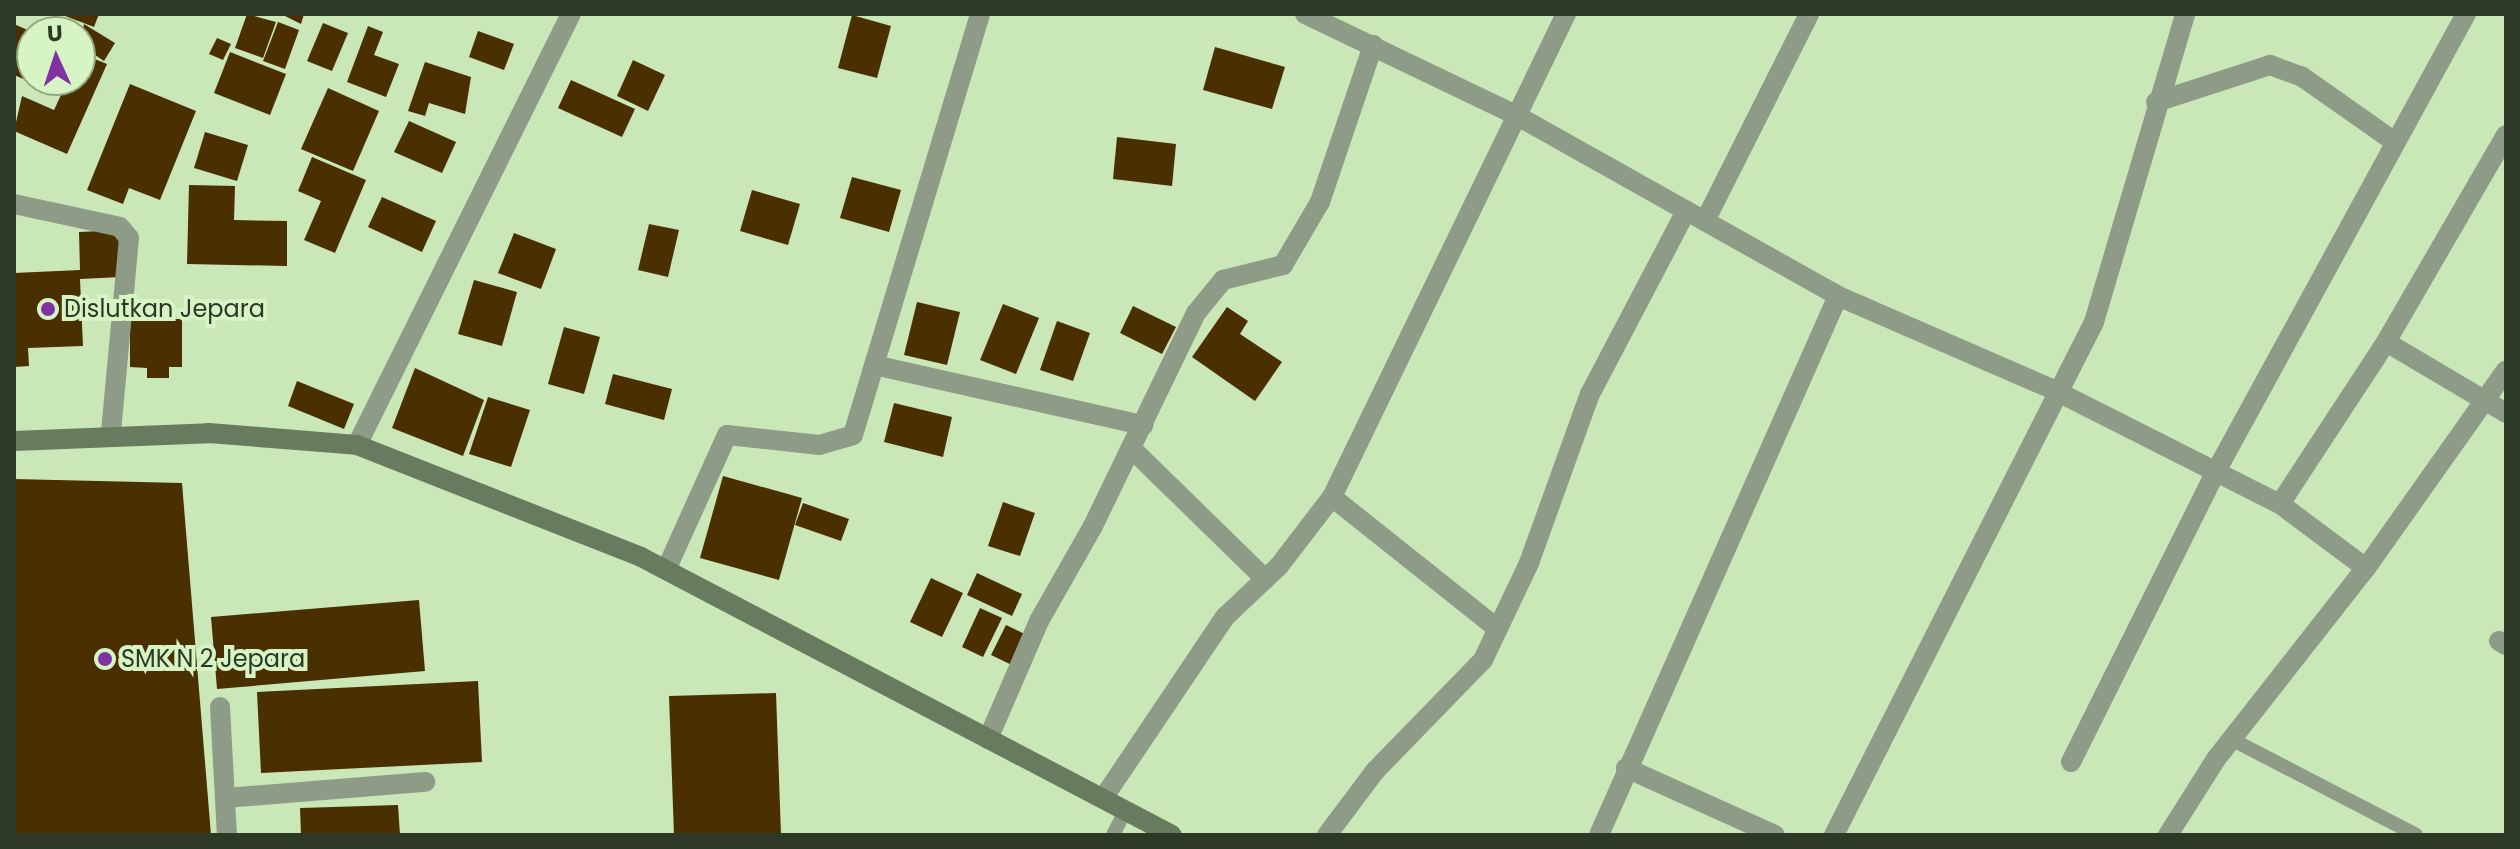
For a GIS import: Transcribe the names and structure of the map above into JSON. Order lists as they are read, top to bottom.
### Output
{
  "places": ["Dislutkan Jepara", "SMK N 2 Jepara"],
  "north": "top"
}
